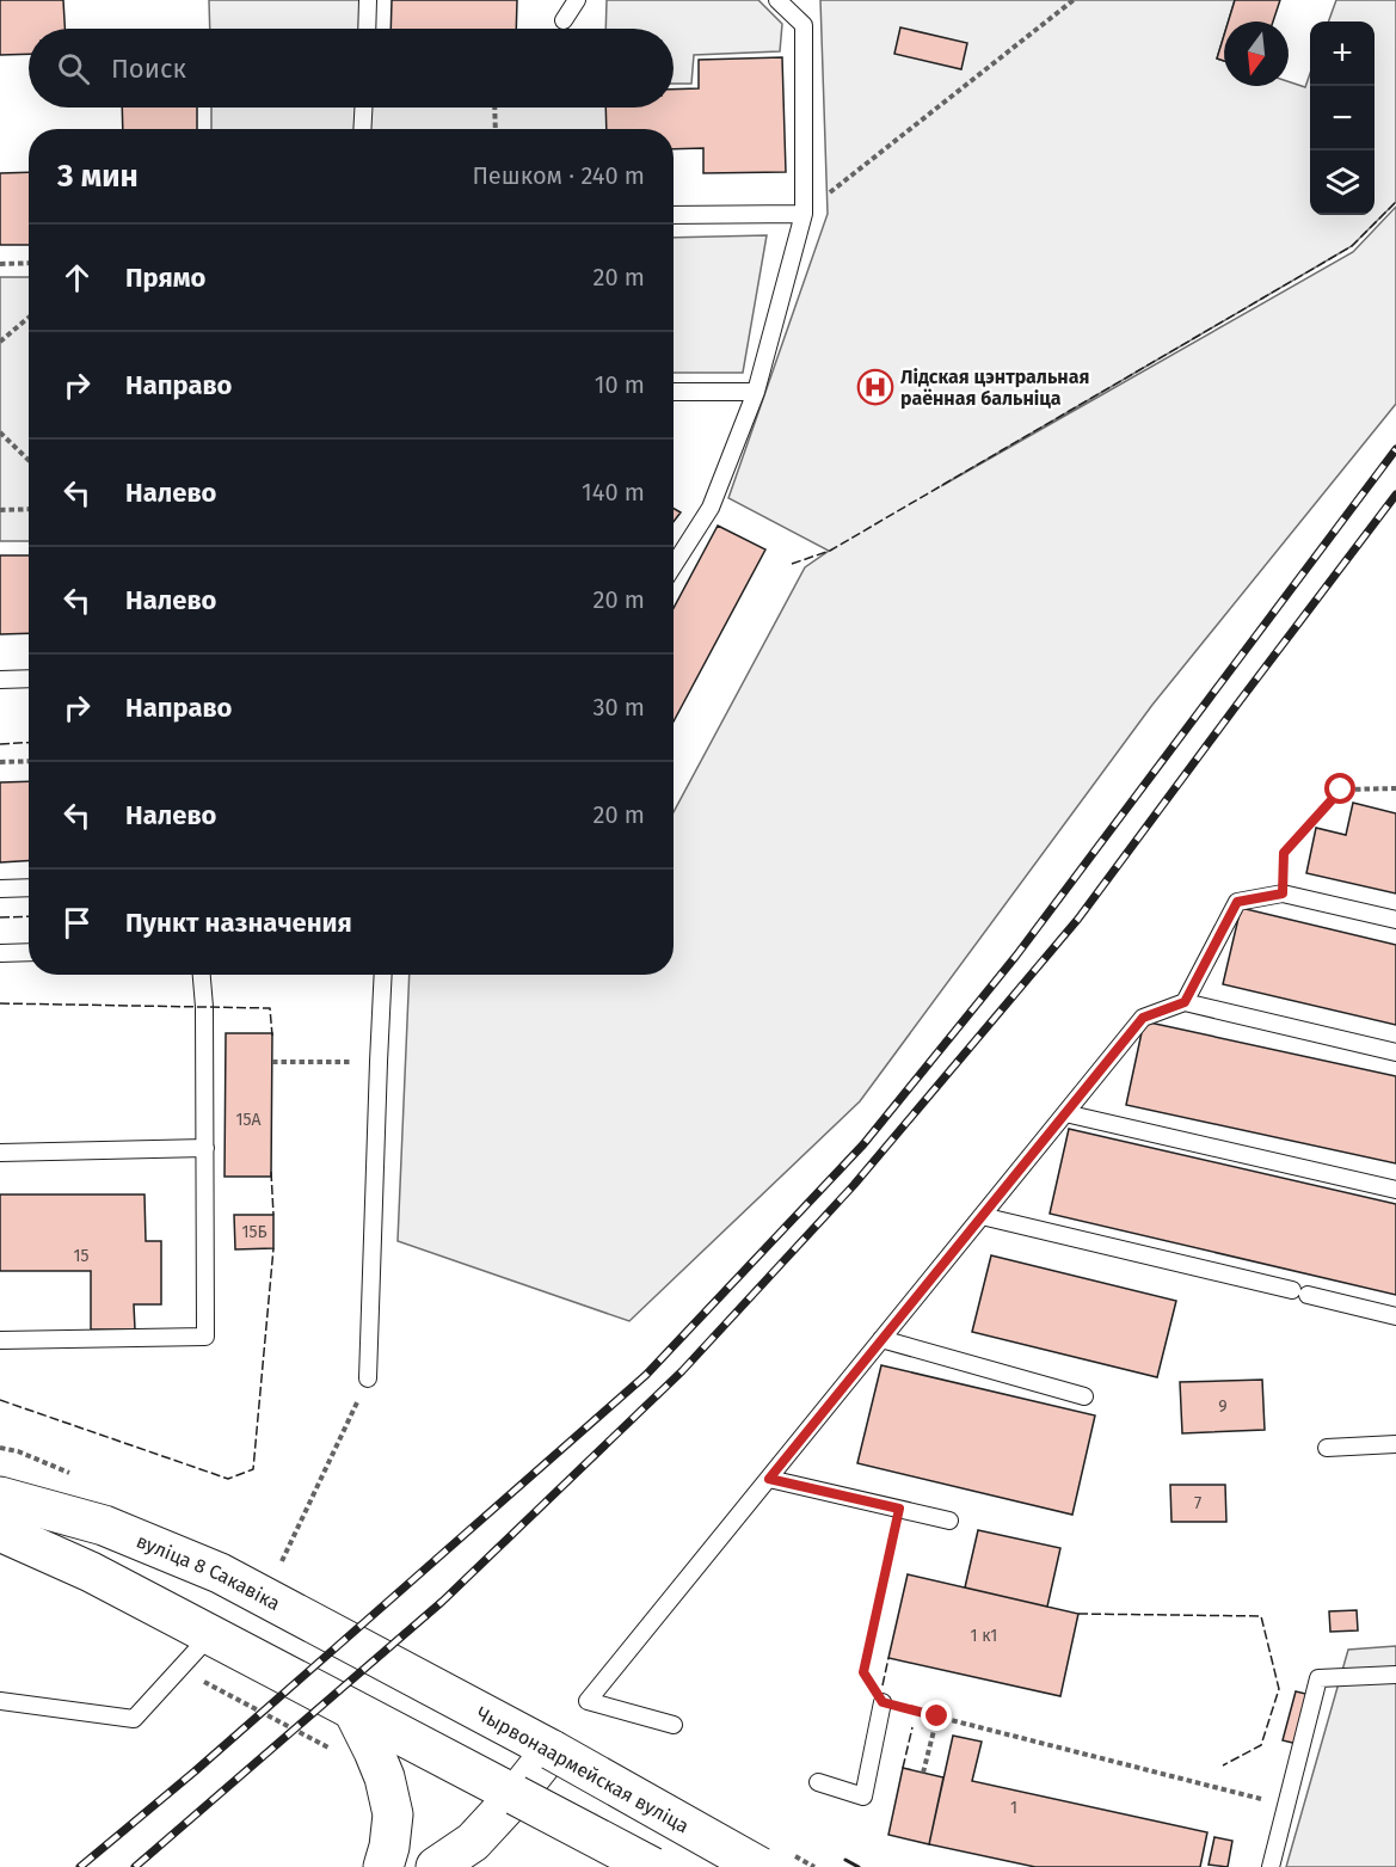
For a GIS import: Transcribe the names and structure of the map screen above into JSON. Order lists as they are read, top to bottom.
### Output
{
  "streets": {
    "main road": ["вуліца 8 Сакавіка", "Чырвонаармейская вуліца"]
  },
  "crossings": [
    ["вуліца 8 Сакавіка", "Чырвонаармейская вуліца"]
  ],
  "places": {
    "hospital": ["Лідская цэнтральная раённая бальніца"]
  },
  "house_numbers": [
    "15А",
    "15Б",
    "15",
    "9",
    "7",
    "1 к1",
    "1"
  ],
  "north": "bottom",
  "page": {
    "map_buttons": ["+", "−"],
    "search": "Поиск",
    "heading": ["3 мин", "Пешком · 240 m"],
    "list": [
      ["Прямо", "20 m"],
      ["Направо", "10 m"],
      ["Налево", "140 m"],
      ["Налево", "20 m"],
      ["Направо", "30 m"],
      ["Налево", "20 m"],
      "Пункт назначения"
    ]
  }
}
